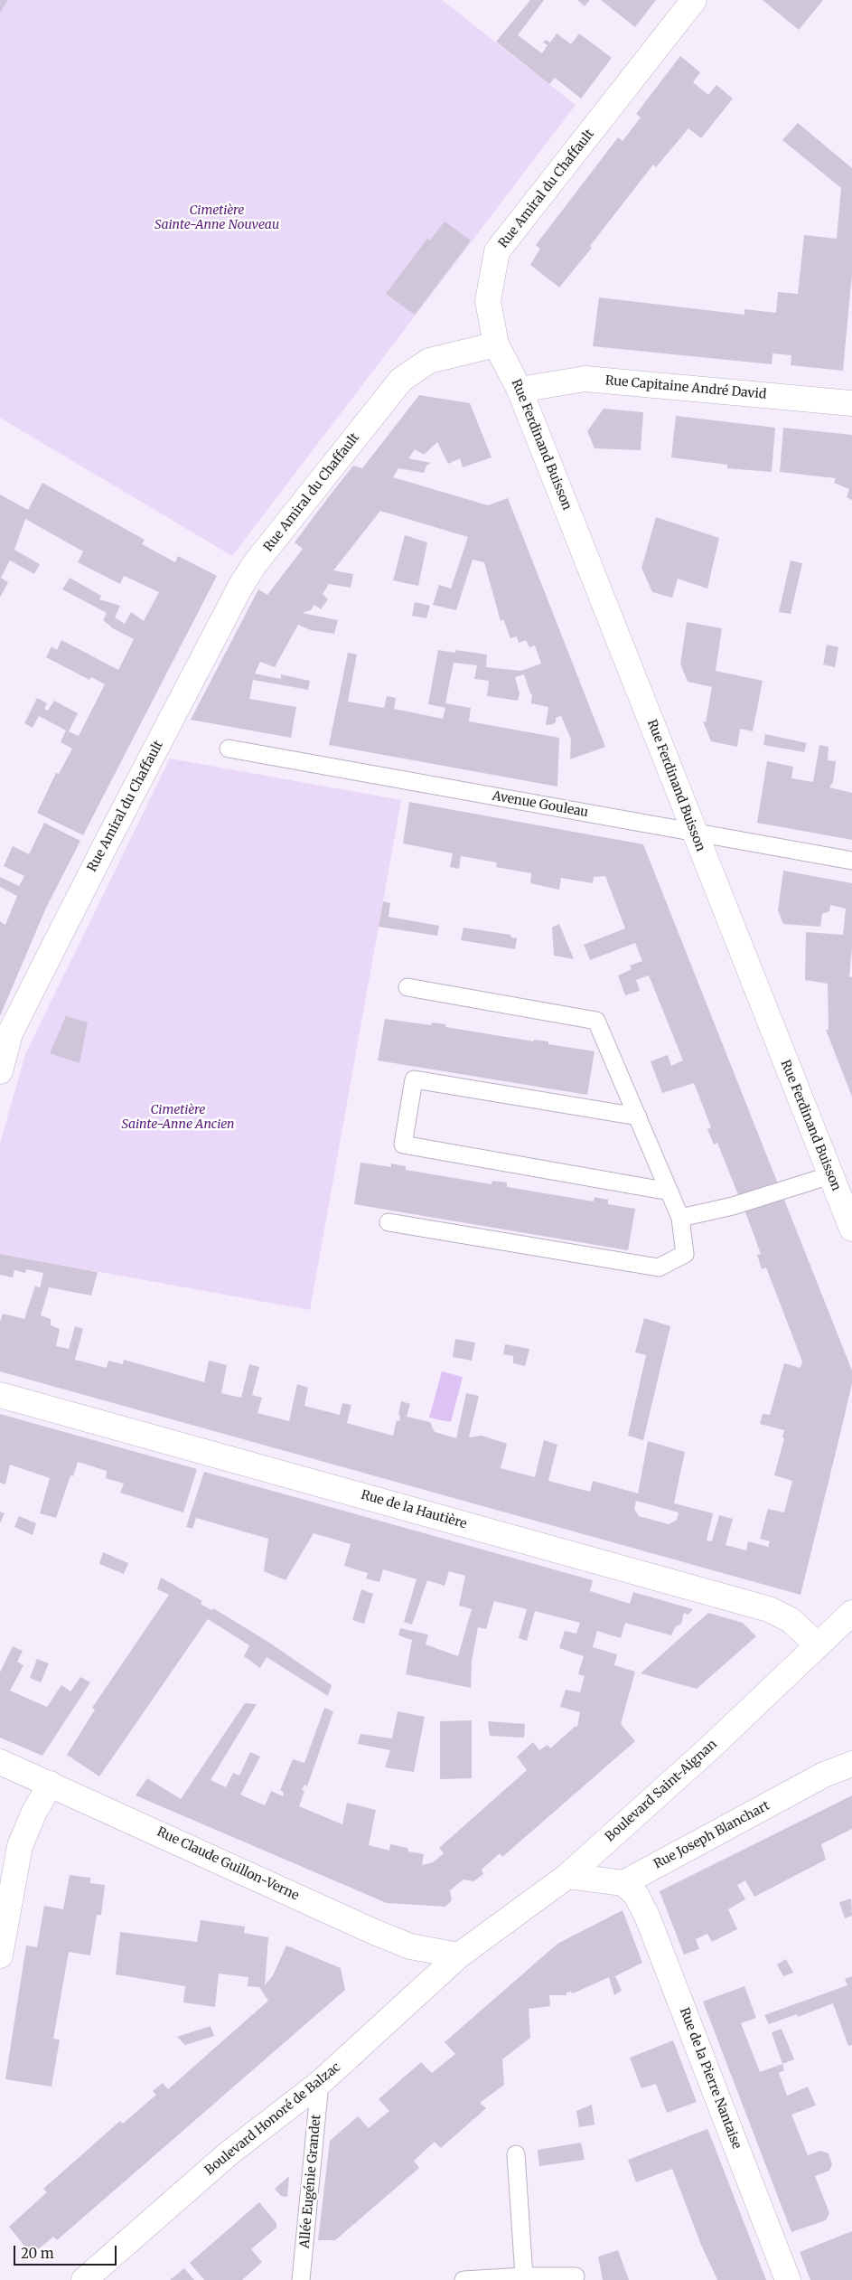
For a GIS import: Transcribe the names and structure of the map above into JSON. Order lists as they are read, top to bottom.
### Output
{
  "streets": {
    "street": [
      "Rue Amiral du Chaffault",
      "Rue Capitaine André David",
      "Rue Ferdinand Buisson",
      "Rue de la Hautière",
      "Boulevard Saint-Aignan",
      "Rue Joseph Blanchart",
      "Rue Claude Guillon-Verne",
      "Rue de la Pierre Nantaise",
      "Boulevard Honoré de Balzac"
    ],
    "lane": ["Avenue Gouleau", "Allée Eugénie Grandet"]
  },
  "crossings": [
    ["Rue Amiral du Chaffault", "Rue Ferdinand Buisson"],
    ["Rue Capitaine André David", "Rue Ferdinand Buisson"],
    ["Rue Ferdinand Buisson", "Avenue Gouleau"],
    ["Rue de la Hautière", "Boulevard Saint-Aignan"],
    ["Boulevard Saint-Aignan", "Rue Claude Guillon-Verne"],
    ["Boulevard Saint-Aignan", "Boulevard Honoré de Balzac"],
    ["Rue Joseph Blanchart", "Rue de la Pierre Nantaise"],
    ["Rue Claude Guillon-Verne", "Boulevard Honoré de Balzac"],
    ["Boulevard Honoré de Balzac", "Allée Eugénie Grandet"]
  ],
  "parks": ["Cimetière Sainte-Anne Nouveau", "Cimetière Sainte-Anne Ancien"],
  "scale_bar": "20 m"
}
